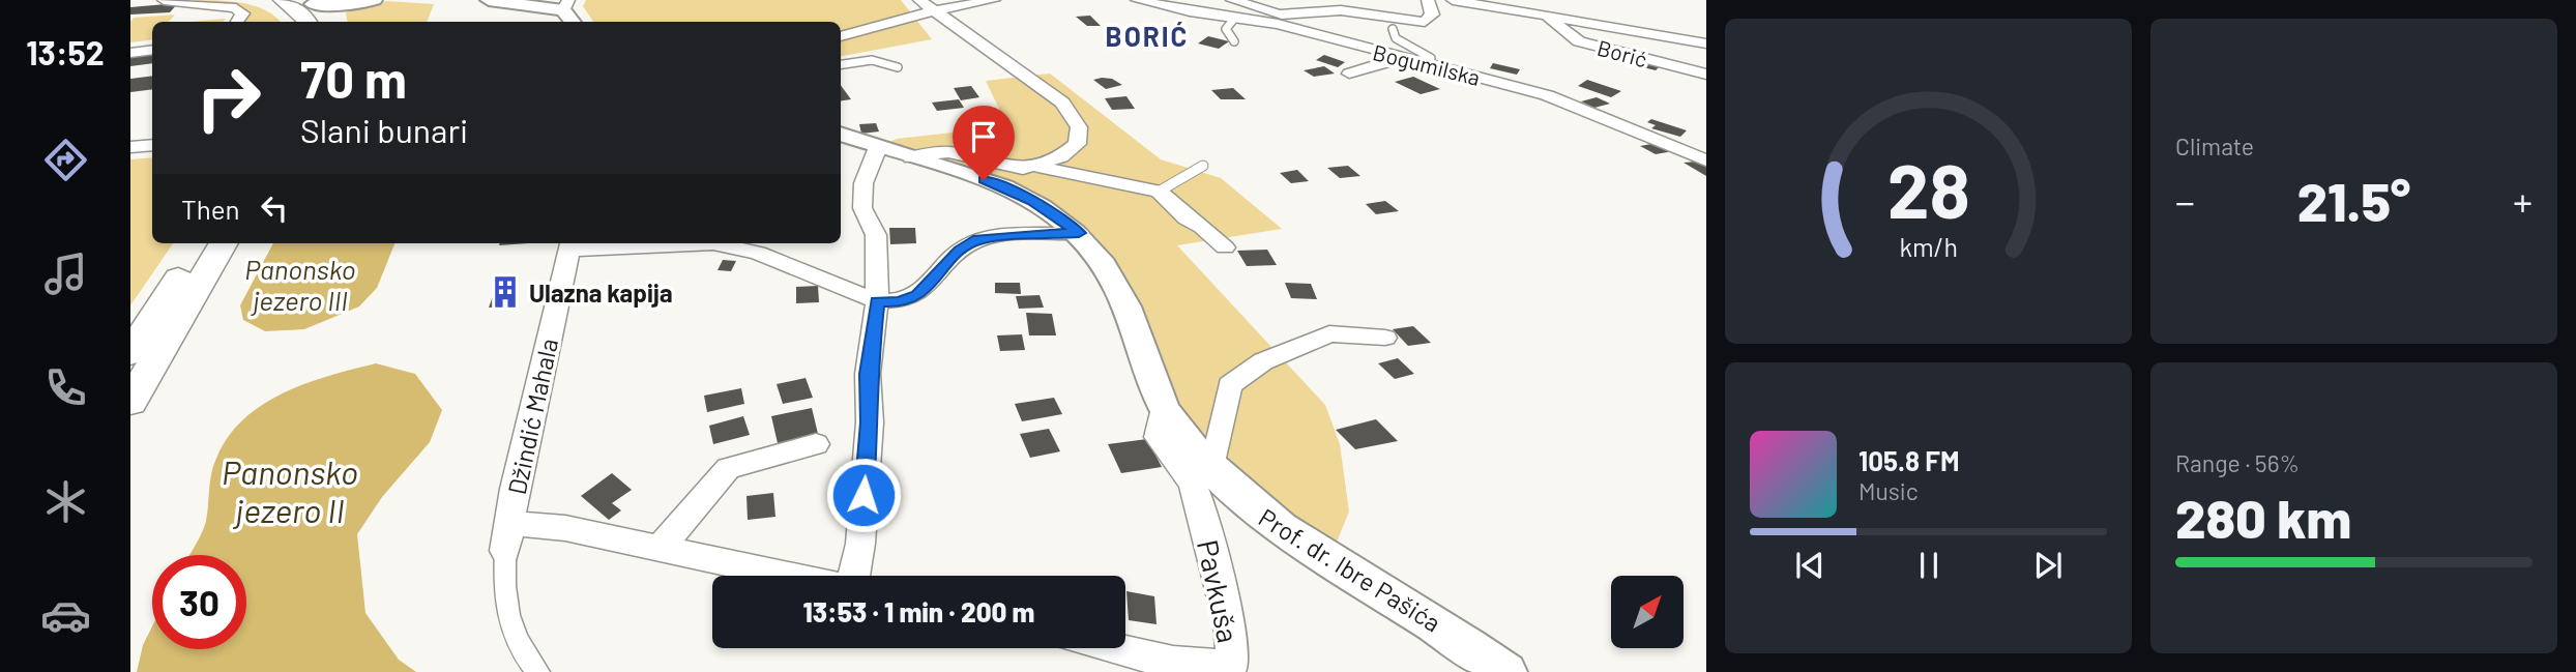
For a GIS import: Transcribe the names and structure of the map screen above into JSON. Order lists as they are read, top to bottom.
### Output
{
  "streets": {
    "street": [
      "Borić",
      "Bogumilska",
      "Džindić Mahala",
      "Prof. dr. Ibre Pašića",
      "Pavkuša"
    ]
  },
  "crossings": [
    ["Prof. dr. Ibre Pašića", "Pavkuša"]
  ],
  "districts": ["BORIĆ"],
  "water": ["Panonsko jezero III", "Panonsko jezero II"],
  "places": {
    "building": ["Ulazna kapija"]
  },
  "north": "top right",
  "page": {
    "tabs": "13:52",
    "tile": [
      "Climate",
      ["Range · 56%", "280 km"]
    ],
    "turn": ["70 m", "Slani bunari"],
    "heat": ["−", "21.5°", "+"],
    "then": "Then",
    "song": ["105.8 FM", "Music"],
    "limit": "30",
    "trip": "13:53 · 1 min · 200 m",
    "gauge": ["28", "km/h"]
  }
}
